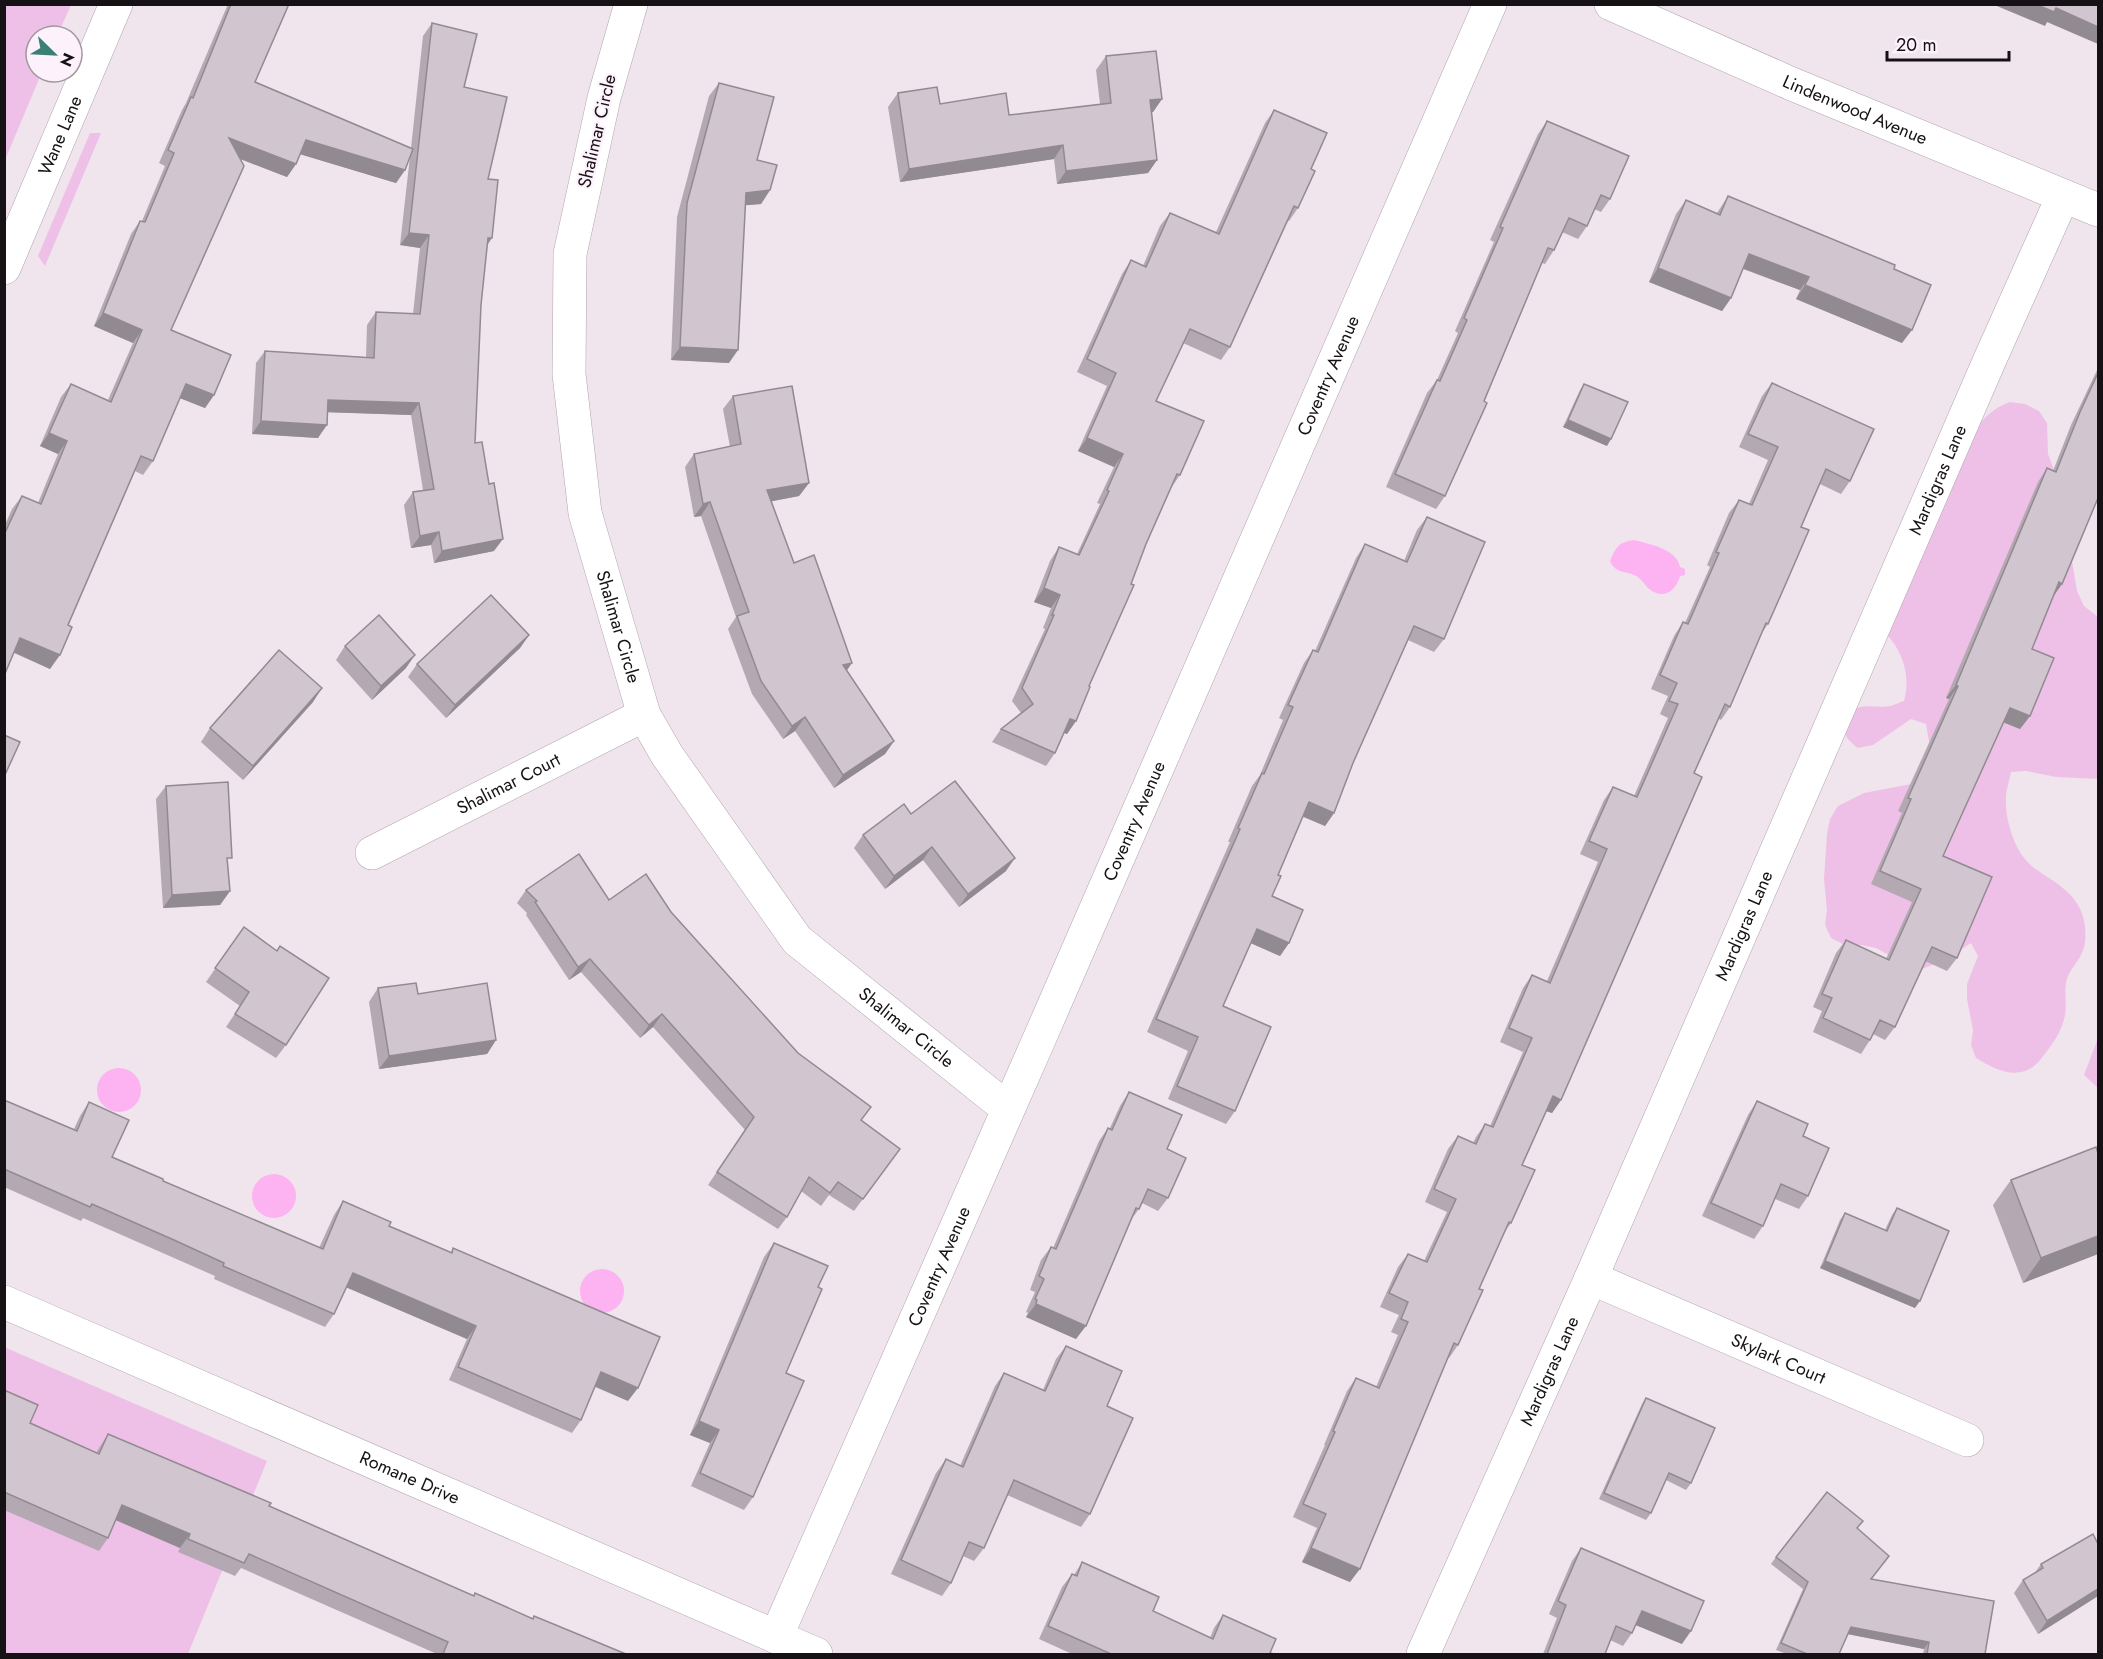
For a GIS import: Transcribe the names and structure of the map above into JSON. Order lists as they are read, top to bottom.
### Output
{
  "streets": {
    "street": [
      "Lindenwood Avenue",
      "Shalimar Circle",
      "Wane Lane",
      "Coventry Avenue",
      "Mardigras Lane",
      "Shalimar Court",
      "Skylark Court",
      "Romane Drive"
    ]
  },
  "crossings": [
    ["Lindenwood Avenue", "Mardigras Lane"],
    ["Shalimar Circle", "Coventry Avenue"],
    ["Shalimar Circle", "Shalimar Court"],
    ["Coventry Avenue", "Romane Drive"],
    ["Mardigras Lane", "Skylark Court"]
  ],
  "scale_bar": "20 m",
  "north": "bottom right"
}
